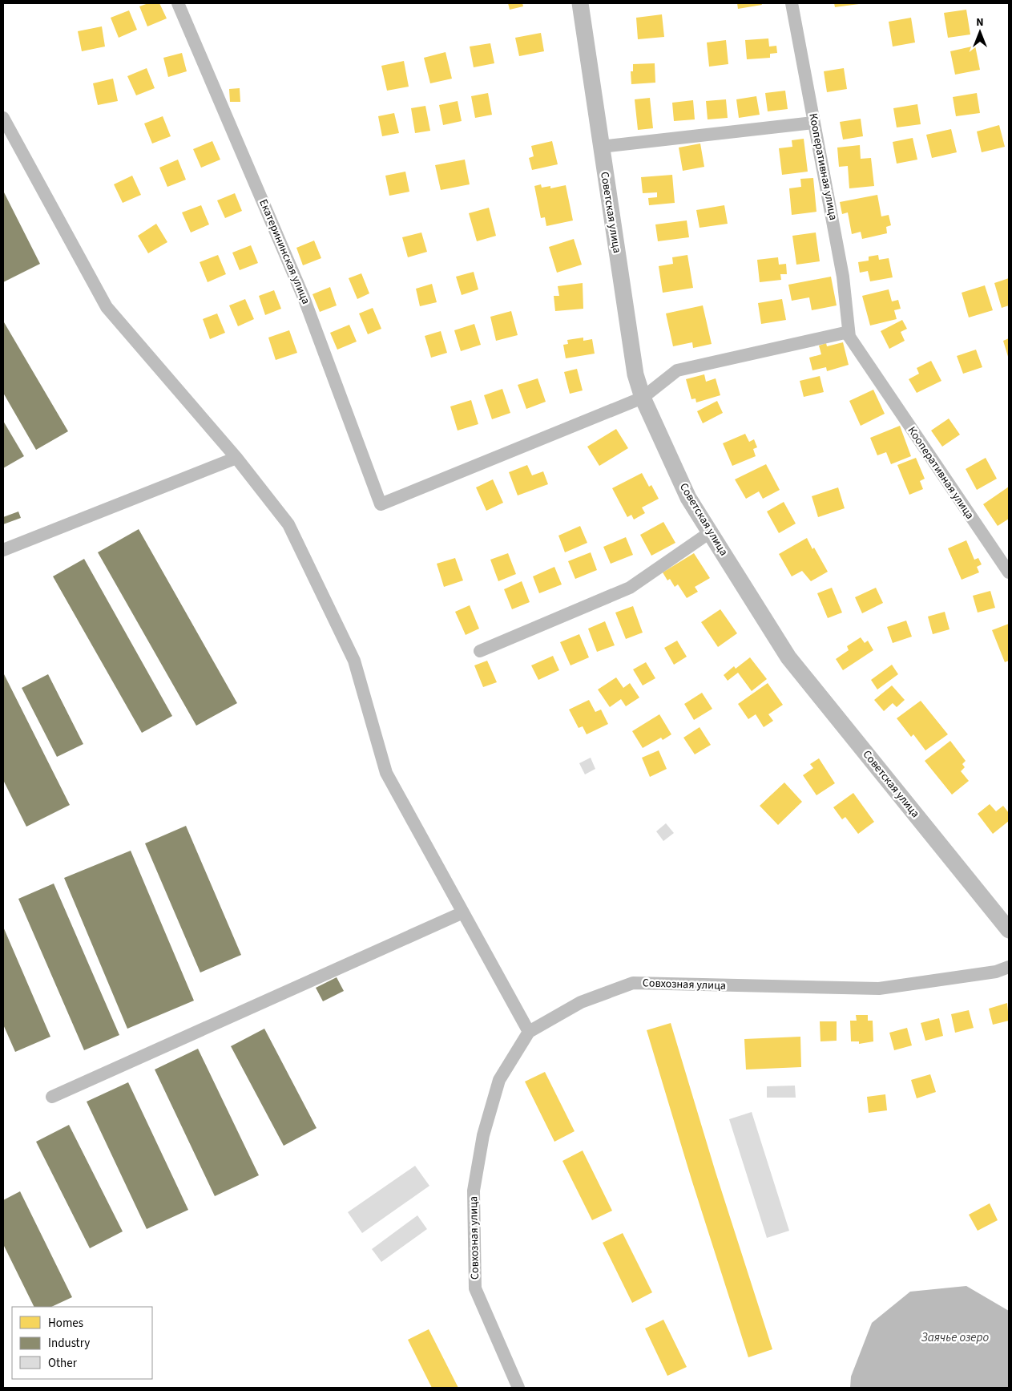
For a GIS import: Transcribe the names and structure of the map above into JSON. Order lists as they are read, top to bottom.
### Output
{
  "streets": {
    "street": [
      "Кооперативная улица",
      "Советская улица",
      "Екатерининская улица",
      "Совхозная улица"
    ]
  },
  "crossings": [
    ["Советская улица", "Екатерининская улица"]
  ],
  "water": ["Заячье озеро"],
  "legend": ["Homes", "Industry", "Other"],
  "north": "top"
}
